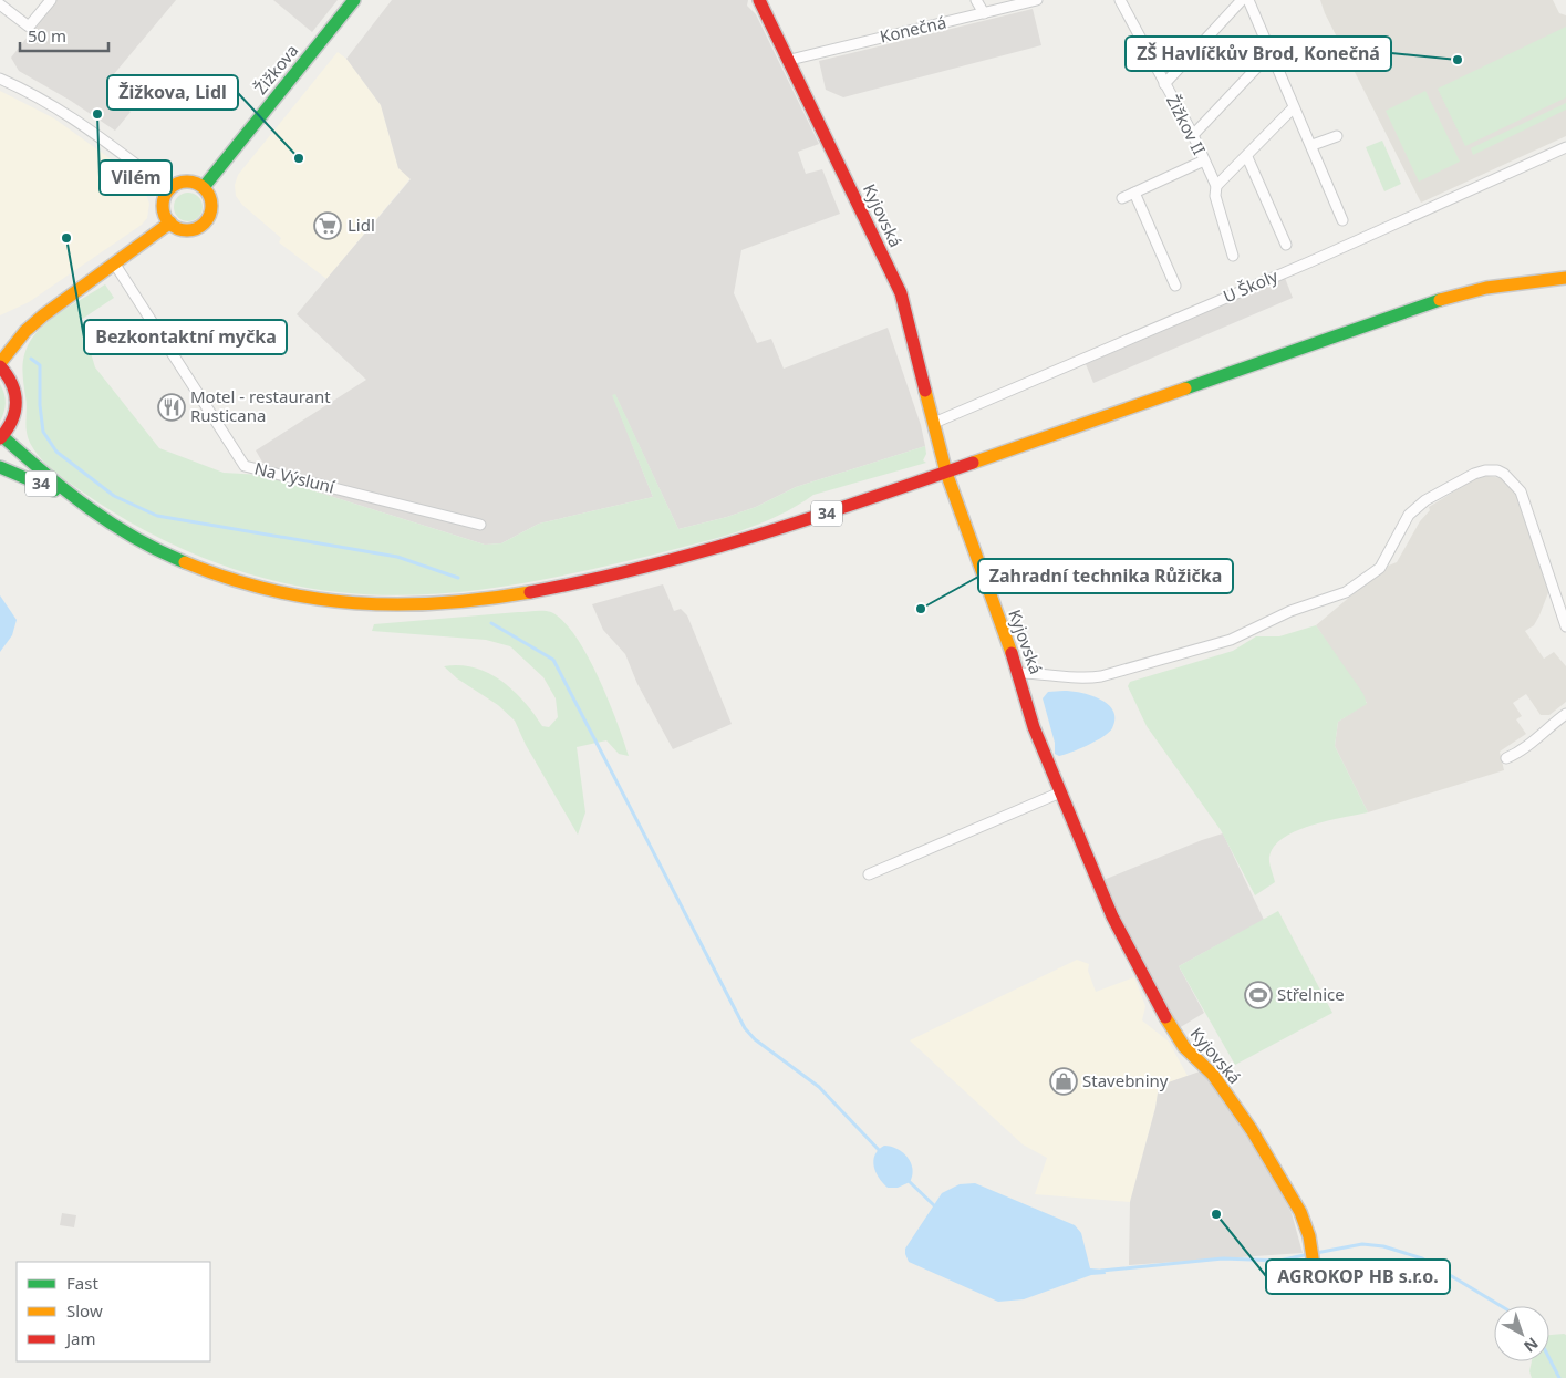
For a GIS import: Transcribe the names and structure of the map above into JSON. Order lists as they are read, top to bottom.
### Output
{
  "streets": {
    "main road": ["Žižkova", "Kyjovská", "34"],
    "street": [
      "Konečná",
      "Žižkov II",
      "U Školy",
      "Na Výsluní"
    ]
  },
  "crossings": [
    ["Konečná", "Kyjovská"],
    ["Kyjovská", "U Školy"],
    ["Kyjovská", "34"]
  ],
  "places": {
    "other": [
      "ZŠ Havlíčkův Brod, Konečná",
      "Vilém",
      "Žižkova, Lidl",
      "Bezkontaktní myčka",
      "Zahradní technika Růžička",
      "AGROKOP HB s.r.o."
    ],
    "supermarket": ["Lidl"],
    "restaurant": ["Motel - restaurant Rusticana"],
    "sports": ["Střelnice"],
    "shop": ["Stavebniny"]
  },
  "legend": ["Fast", "Slow", "Jam"],
  "scale_bar": "50 m",
  "north": "bottom right"
}
